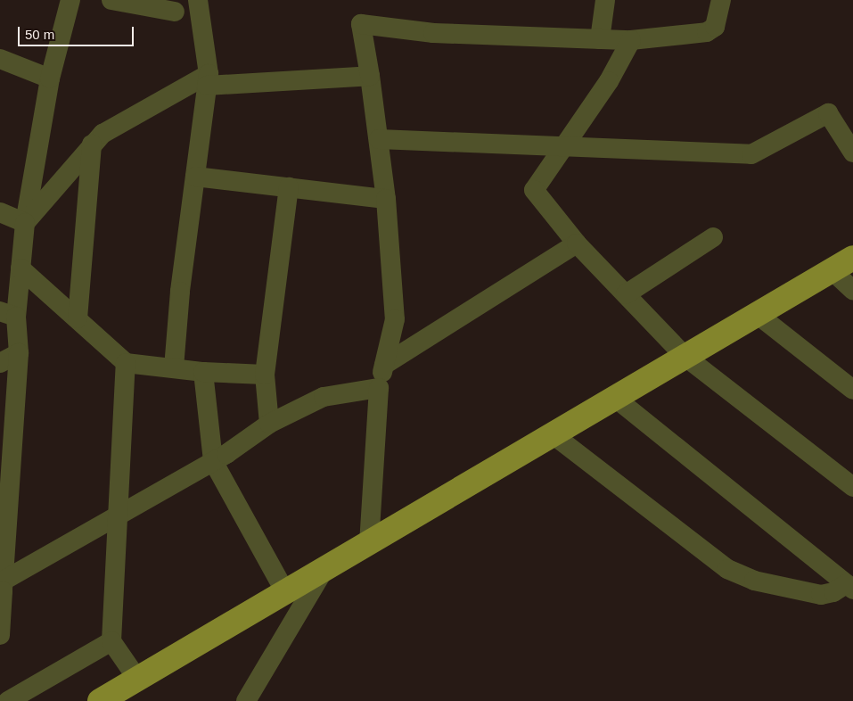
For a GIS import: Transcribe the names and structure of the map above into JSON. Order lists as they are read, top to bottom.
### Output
{
  "scale_bar": "50 m"
}
